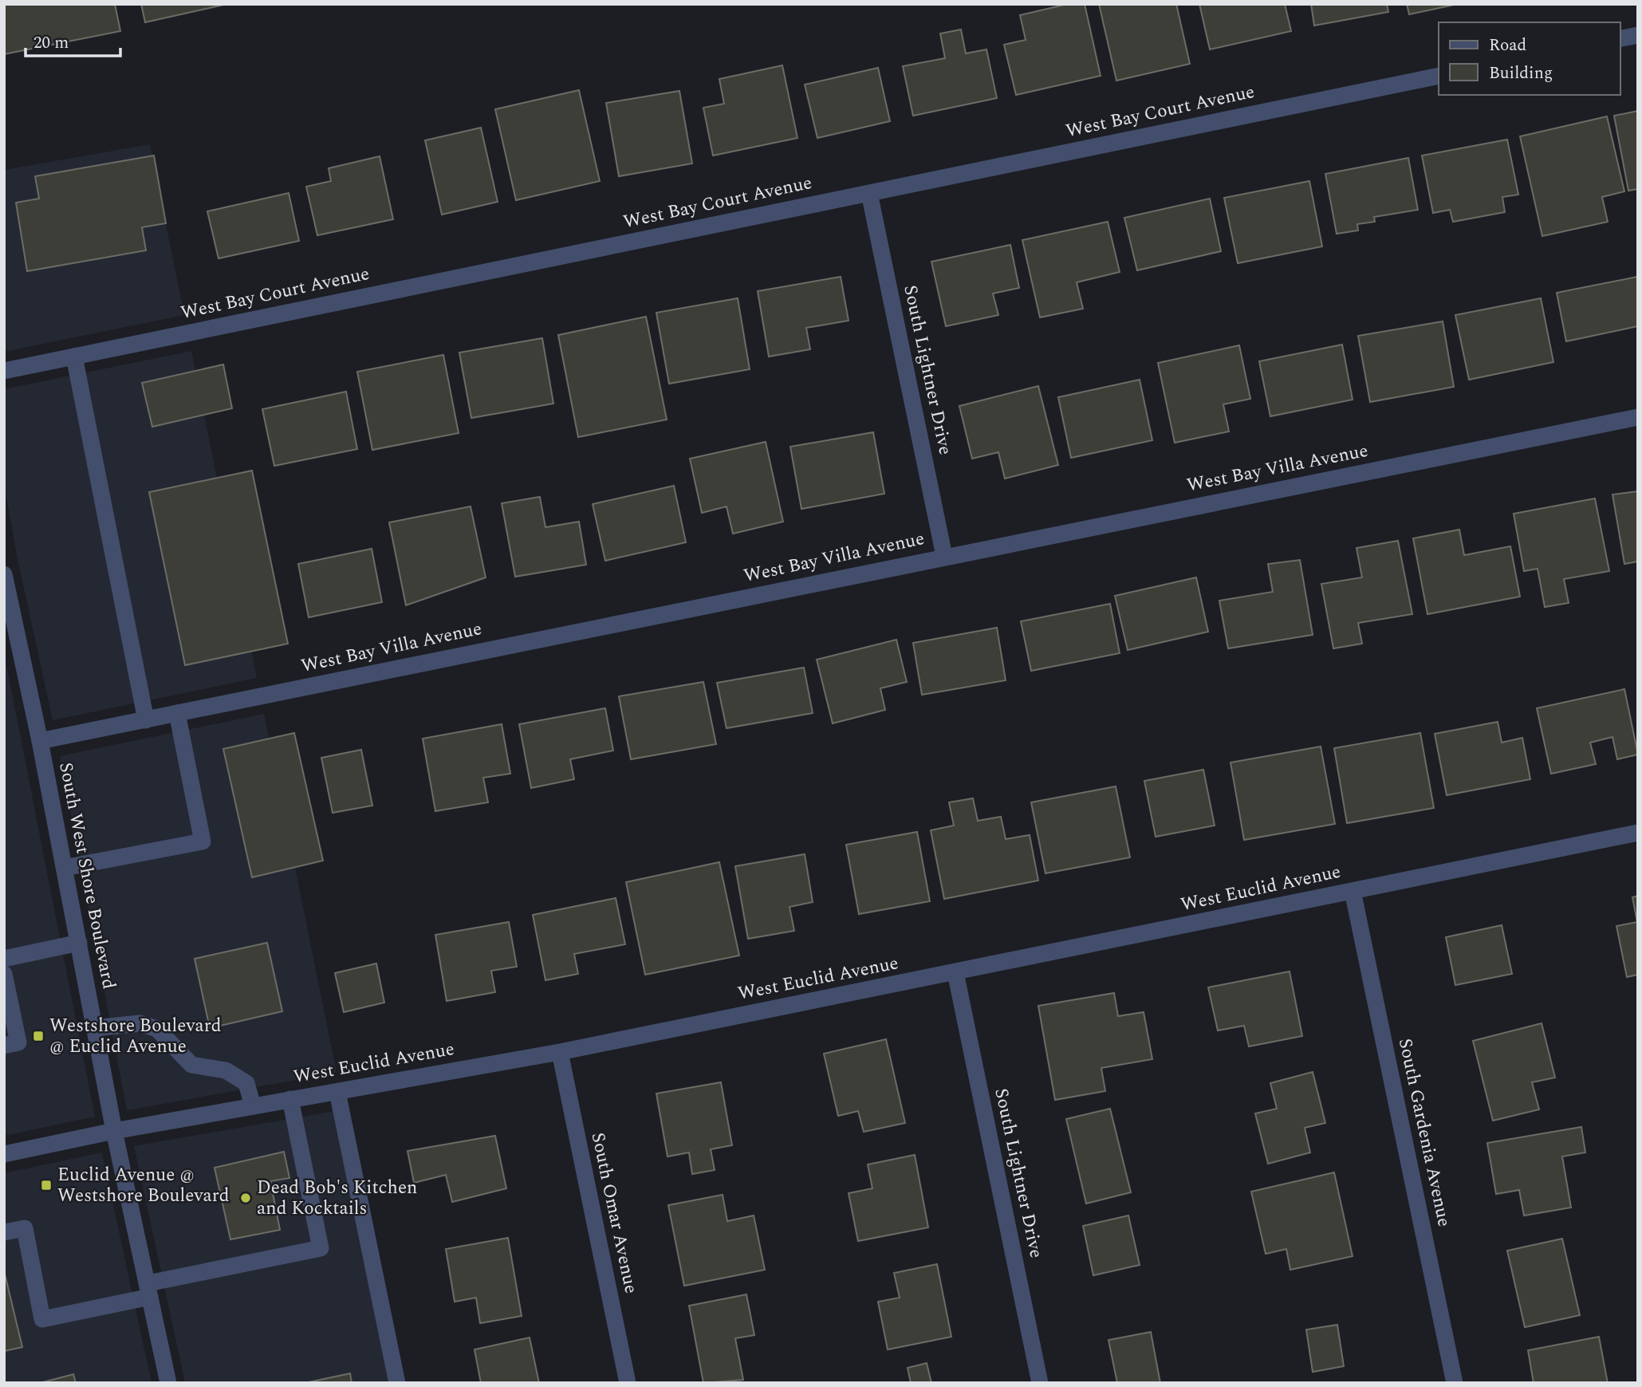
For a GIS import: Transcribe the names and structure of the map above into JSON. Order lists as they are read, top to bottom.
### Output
{
  "streets": {
    "street": [
      "West Bay Court Avenue",
      "South Lightner Drive",
      "West Bay Villa Avenue",
      "South West Shore Boulevard",
      "West Euclid Avenue",
      "South Gardenia Avenue",
      "South Omar Avenue"
    ]
  },
  "crossings": [
    ["West Bay Court Avenue", "South Lightner Drive"],
    ["South Lightner Drive", "West Bay Villa Avenue"],
    ["South Lightner Drive", "West Euclid Avenue"],
    ["West Bay Villa Avenue", "South West Shore Boulevard"],
    ["South West Shore Boulevard", "West Euclid Avenue"],
    ["West Euclid Avenue", "South Gardenia Avenue"],
    ["West Euclid Avenue", "South Omar Avenue"]
  ],
  "places": {
    "transit": ["Westshore Boulevard @ Euclid Avenue", "Euclid Avenue @ Westshore Boulevard"],
    "other": ["Dead Bob's Kitchen and Kocktails"]
  },
  "legend": ["Road", "Building"],
  "scale_bar": "20 m"
}
